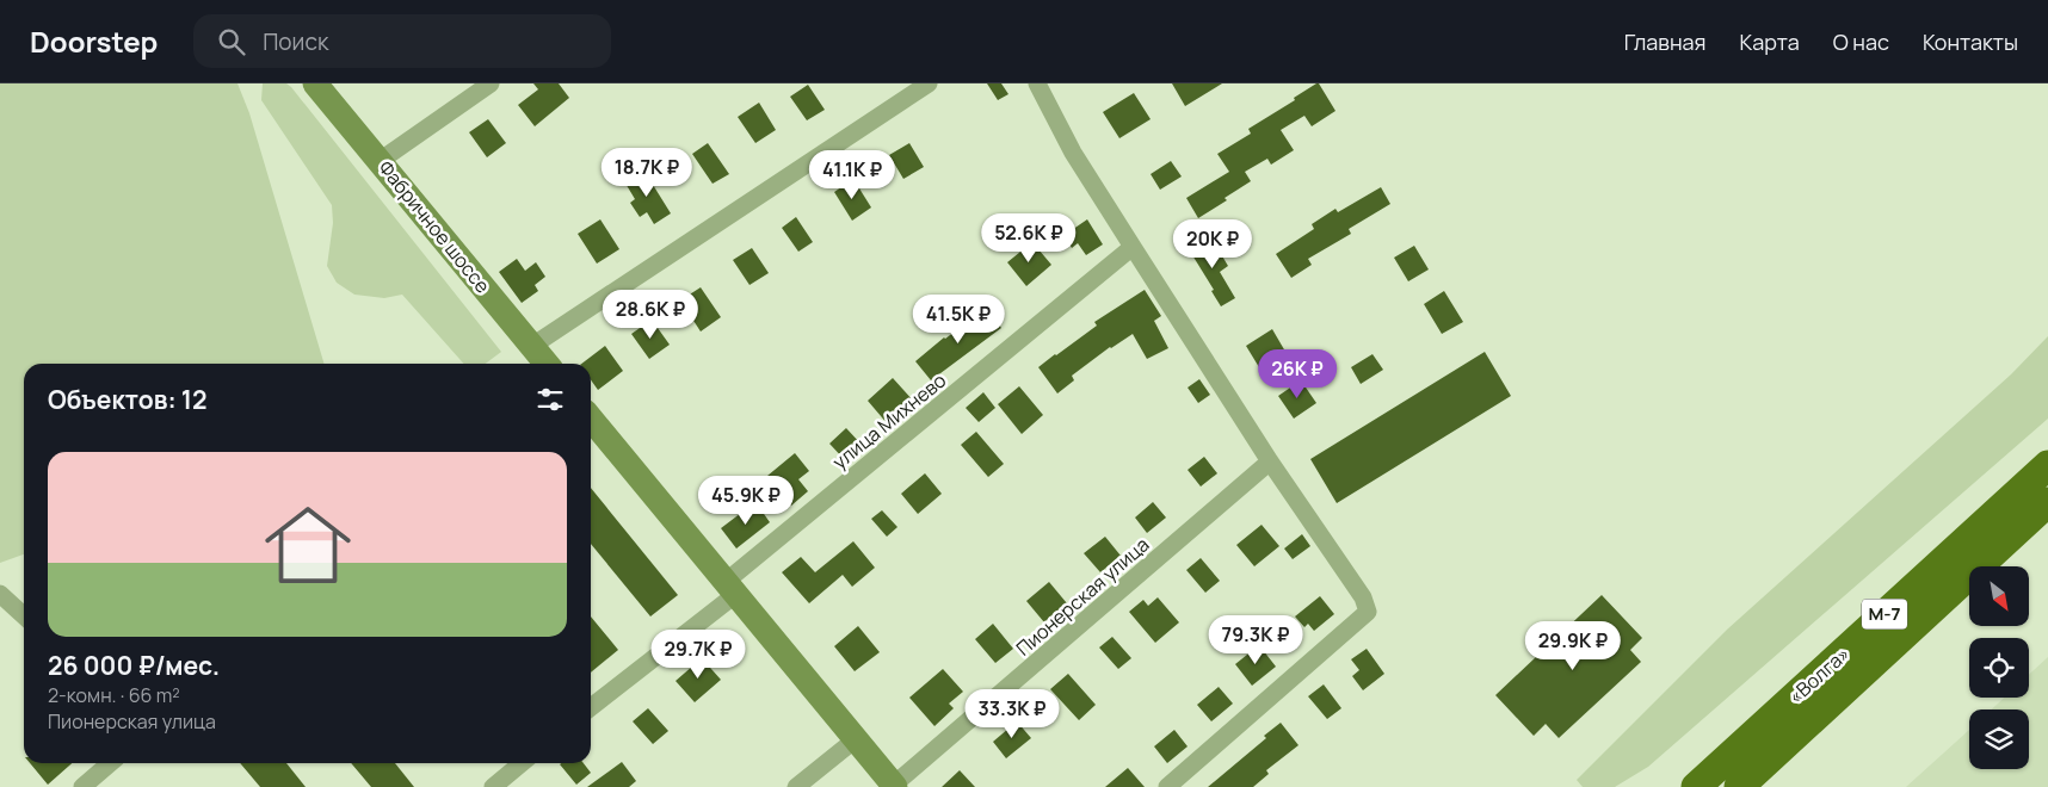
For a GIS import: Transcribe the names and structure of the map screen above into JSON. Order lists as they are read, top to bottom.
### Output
{
  "streets": {
    "highway": ["М-7", "«Волга»"],
    "main road": ["Фабричное шоссе"],
    "street": ["улица Михнево", "Пионерская улица"]
  },
  "north": "bottom right",
  "page": {
    "header": "Doorstep",
    "search": "Поиск",
    "nav": [
      "Главная",
      "Карта",
      "О нас",
      "Контакты"
    ],
    "price": [
      "18.7K ₽",
      "41.1K ₽",
      "52.6K ₽",
      "20K ₽",
      "28.6K ₽",
      "41.5K ₽",
      "26K ₽",
      "45.9K ₽",
      "79.3K ₽",
      "29.9K ₽",
      "29.7K ₽",
      "33.3K ₽"
    ],
    "heading": "Объектов: 12",
    "list": [
      {
        "name": "26 000 ₽/мес.",
        "note": "2-комн. · 66 m² · Пионерская улица"
      }
    ]
  }
}
